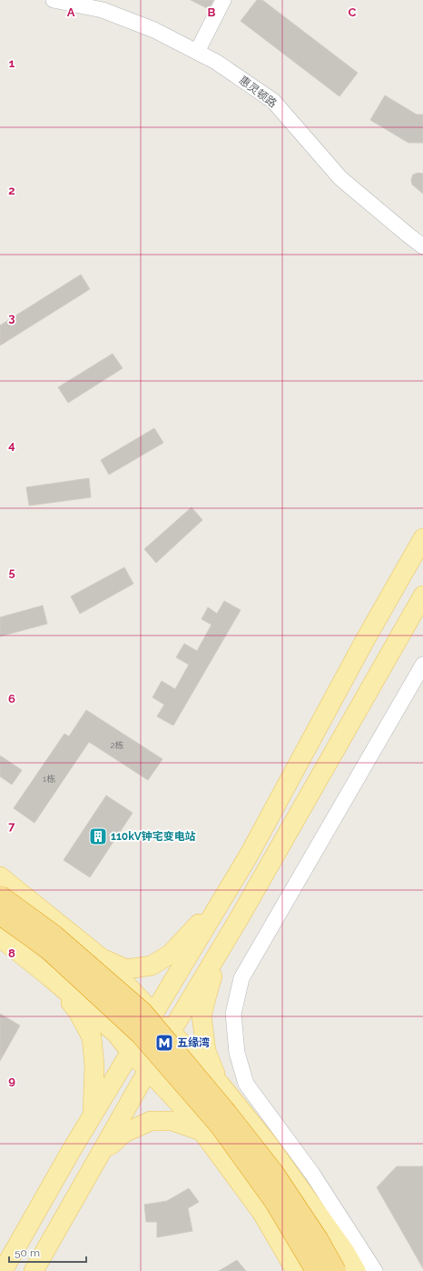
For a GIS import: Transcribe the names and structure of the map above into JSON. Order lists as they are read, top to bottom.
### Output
{
  "streets": {
    "street": ["惠灵顿路"]
  },
  "places": {
    "building": ["110kV钟宅变电站"],
    "metro station": ["五缘湾"]
  },
  "house_numbers": ["2栋", "1栋"],
  "scale_bar": "50 m",
  "grid": {
    "columns": ["A", "B", "C"],
    "rows": [
      "1",
      "2",
      "3",
      "4",
      "5",
      "6",
      "7",
      "8",
      "9"
    ]
  }
}
